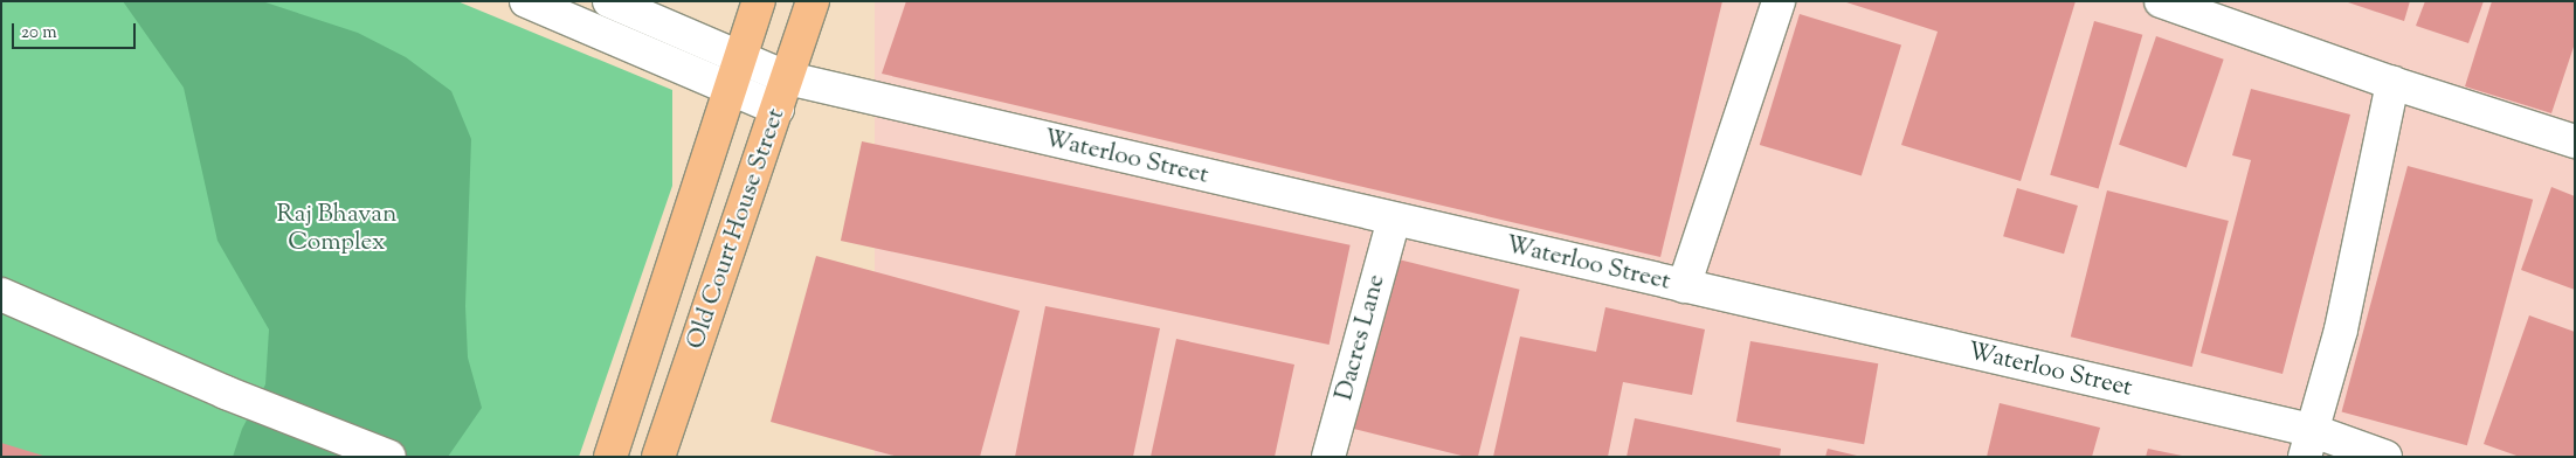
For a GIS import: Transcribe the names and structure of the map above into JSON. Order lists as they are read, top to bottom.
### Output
{
  "streets": {
    "main road": ["Old Court House Street"],
    "street": ["Waterloo Street", "Dacres Lane"]
  },
  "crossings": [
    ["Waterloo Street", "Old Court House Street"],
    ["Waterloo Street", "Dacres Lane"]
  ],
  "parks": ["Raj Bhavan Complex"],
  "scale_bar": "20 m"
}
